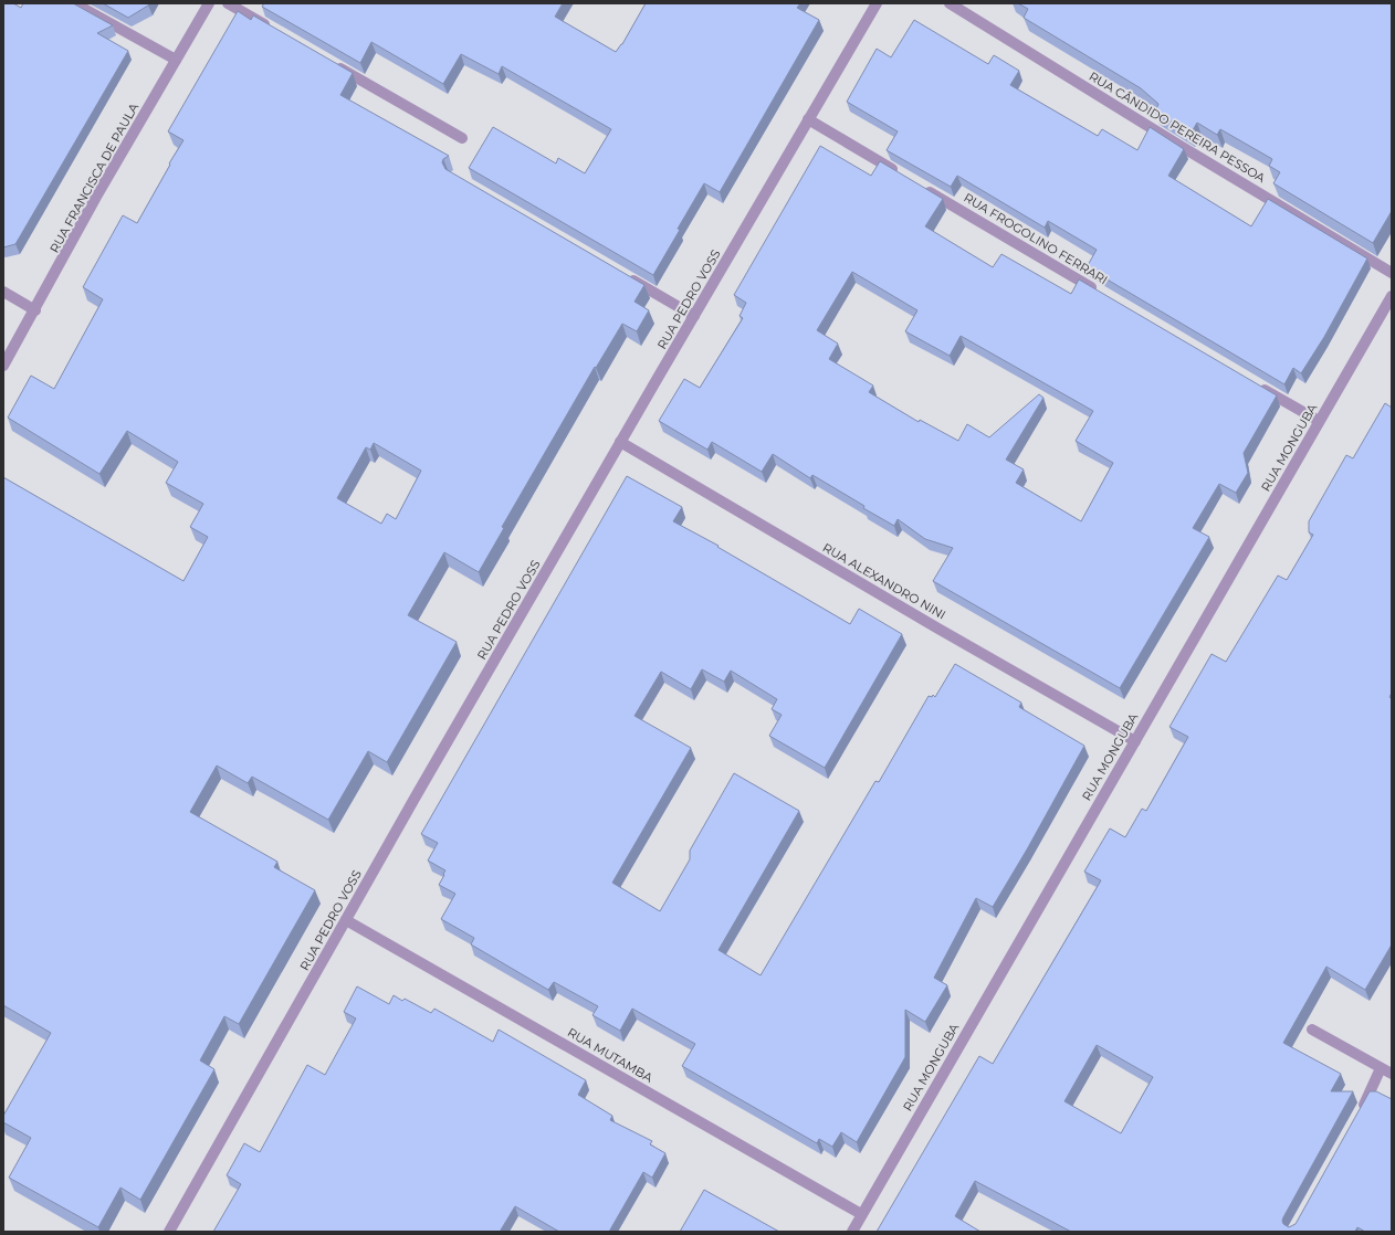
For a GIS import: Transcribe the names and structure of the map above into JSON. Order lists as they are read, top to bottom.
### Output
{
  "streets": {
    "street": [
      "RUA CÂNDIDO PEREIRA PESSOA",
      "RUA FRANCISCA DE PAULA",
      "RUA FROGOLINO FERRARI",
      "RUA PEDRO VOSS",
      "RUA MONGUBA",
      "RUA ALEXANDRO NINI",
      "RUA MUTAMBA"
    ]
  },
  "crossings": [
    ["RUA PEDRO VOSS", "RUA ALEXANDRO NINI"],
    ["RUA PEDRO VOSS", "RUA MUTAMBA"],
    ["RUA MONGUBA", "RUA ALEXANDRO NINI"],
    ["RUA MONGUBA", "RUA MUTAMBA"]
  ]
}
